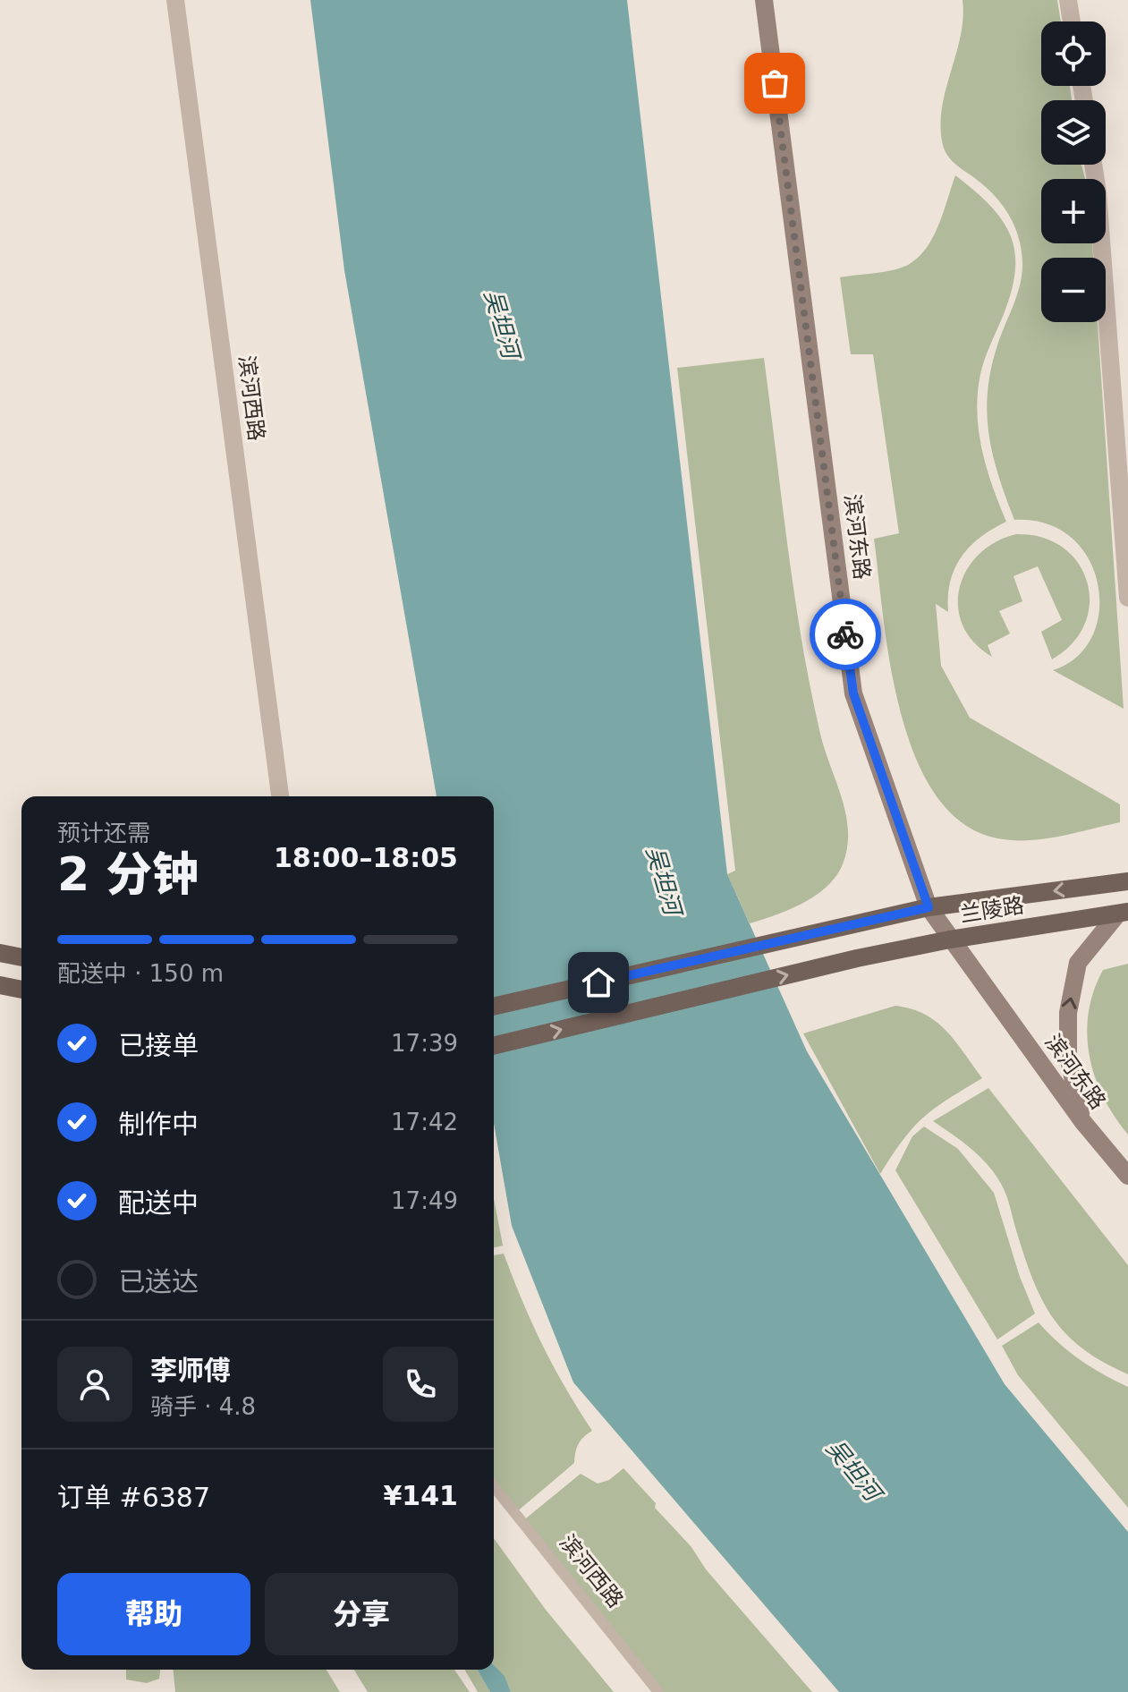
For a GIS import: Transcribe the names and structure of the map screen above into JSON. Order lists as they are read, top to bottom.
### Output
{
  "streets": {
    "main road": ["滨河东路", "兰陵路"],
    "street": ["滨河西路"]
  },
  "crossings": [
    ["滨河东路", "兰陵路"]
  ],
  "water": ["吴坦河"],
  "page": {
    "map_buttons": ["+", "−"],
    "heading": ["2 分钟", "预计还需", "18:00–18:05"],
    "panel": [
      "李师傅",
      "骑手 · 4.8",
      "订单 #6387",
      "¥141"
    ],
    "bar": "配送中 · 150 m",
    "list": [
      ["已接单", "17:39"],
      ["制作中", "17:42"],
      ["配送中", "17:49"],
      "已送达"
    ],
    "buttons": ["帮助", "分享"]
  }
}
